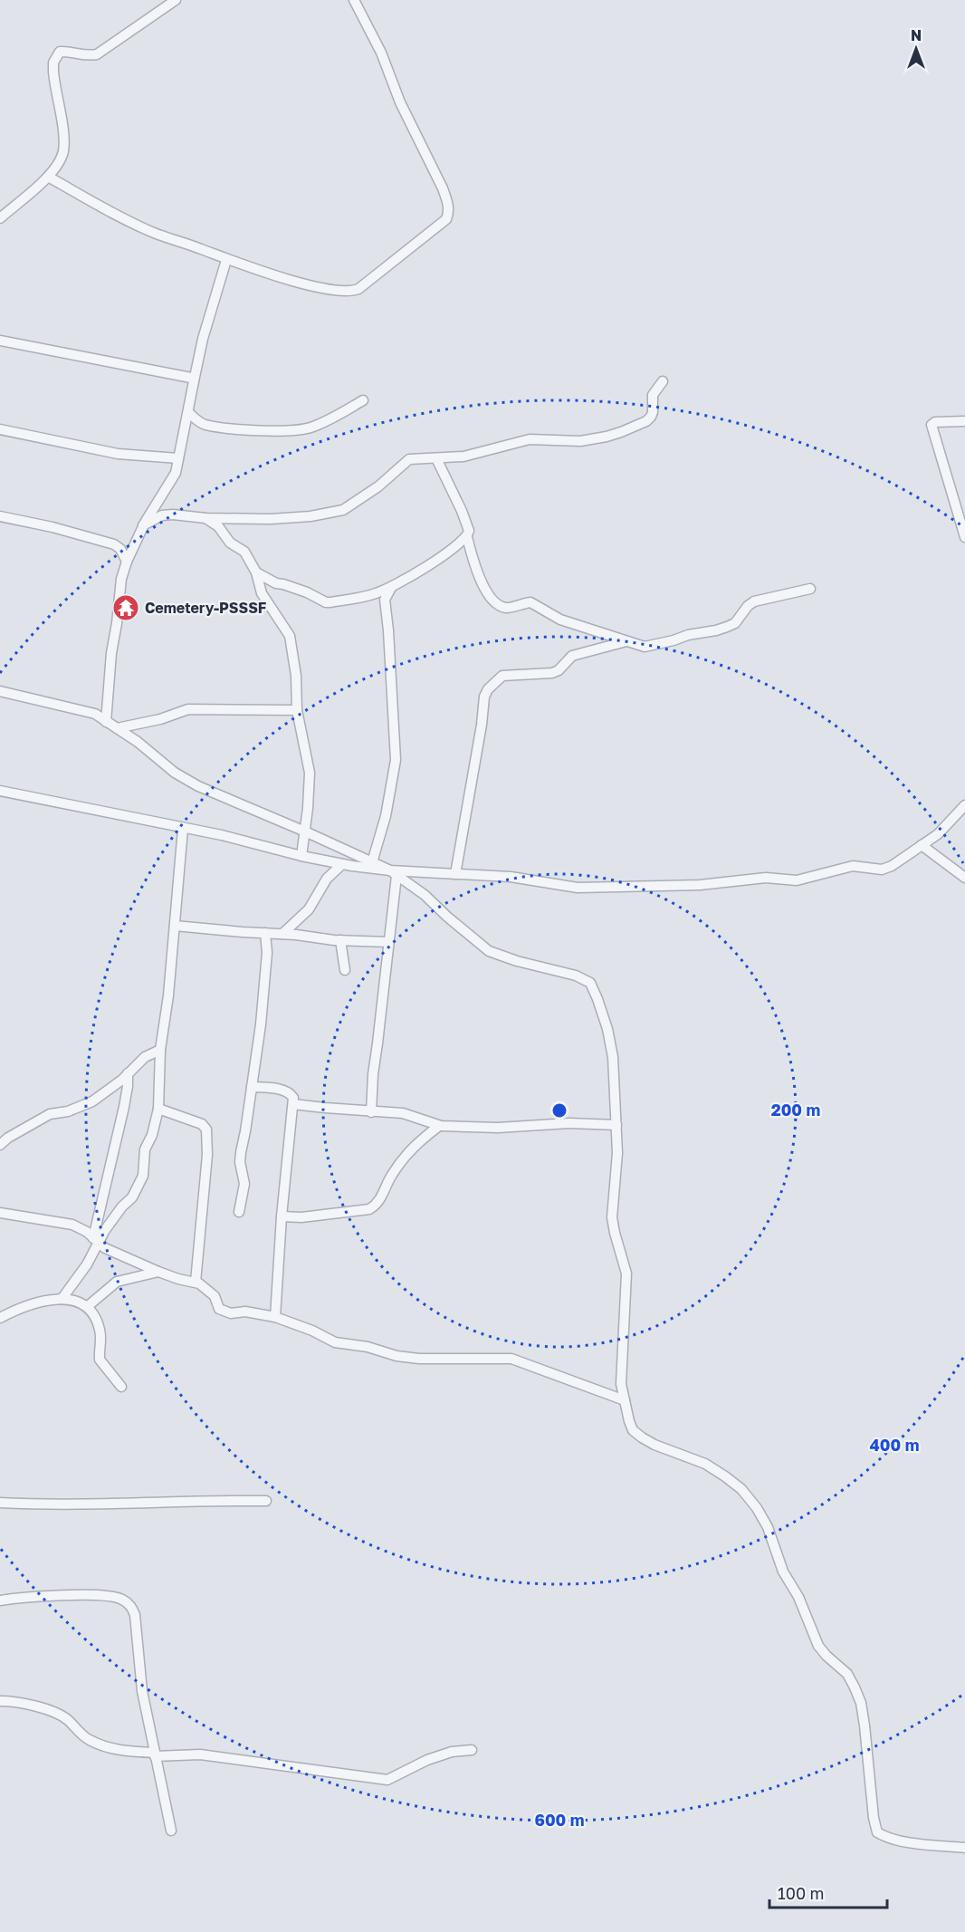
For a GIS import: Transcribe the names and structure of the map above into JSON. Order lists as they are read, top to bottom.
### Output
{
  "places": {
    "temple": ["Cemetery-PSSSF"]
  },
  "scale_bar": "100 m",
  "north": "top",
  "rings": ["200 m", "400 m", "600 m"]
}
